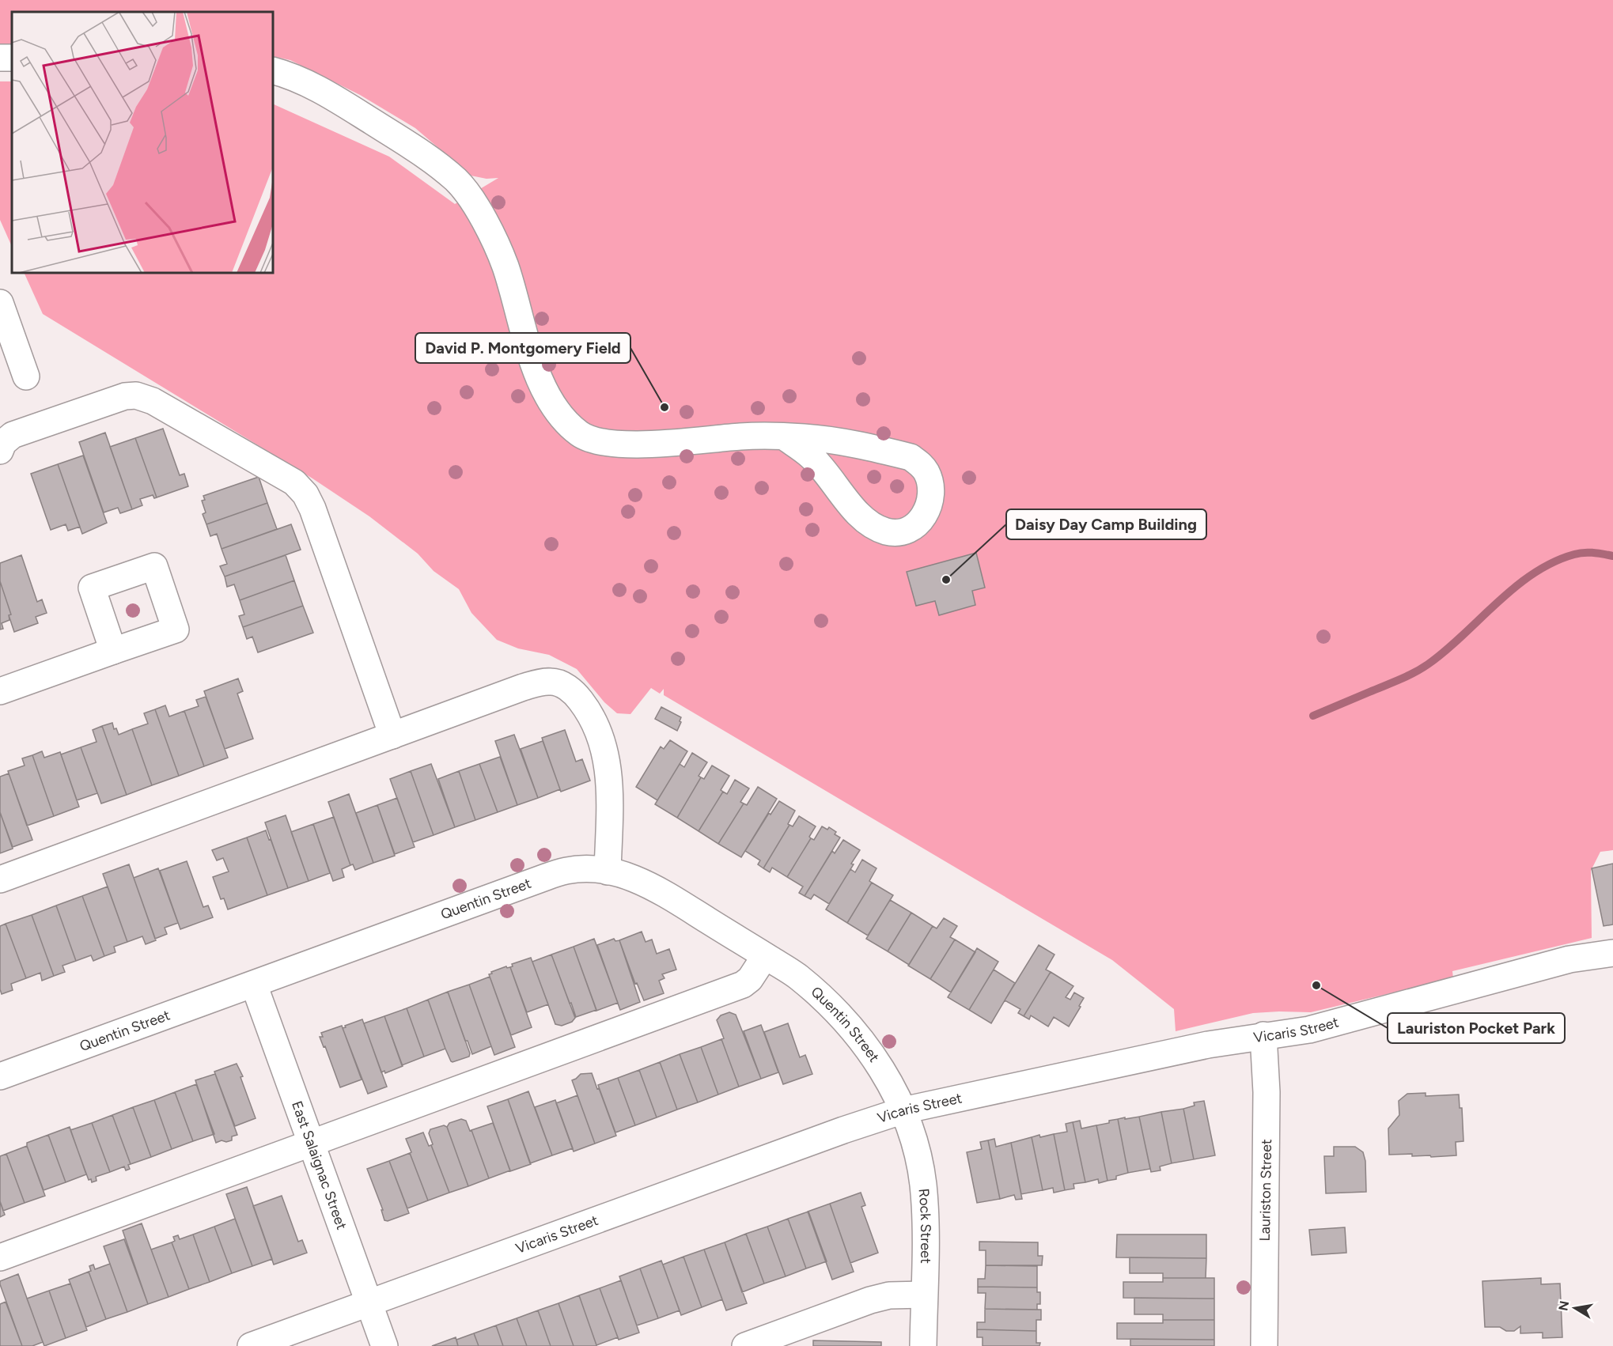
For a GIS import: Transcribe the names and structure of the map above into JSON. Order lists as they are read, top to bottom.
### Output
{
  "streets": {
    "street": [
      "Quentin Street",
      "Vicaris Street",
      "East Salaignac Street",
      "Lauriston Street",
      "Rock Street"
    ]
  },
  "crossings": [
    ["Quentin Street", "Vicaris Street"],
    ["Quentin Street", "East Salaignac Street"],
    ["Quentin Street", "Rock Street"],
    ["Vicaris Street", "East Salaignac Street"],
    ["Vicaris Street", "Lauriston Street"],
    ["Vicaris Street", "Rock Street"]
  ],
  "places": ["David P. Montgomery Field", "Daisy Day Camp Building", "Lauriston Pocket Park"],
  "north": "left"
}
